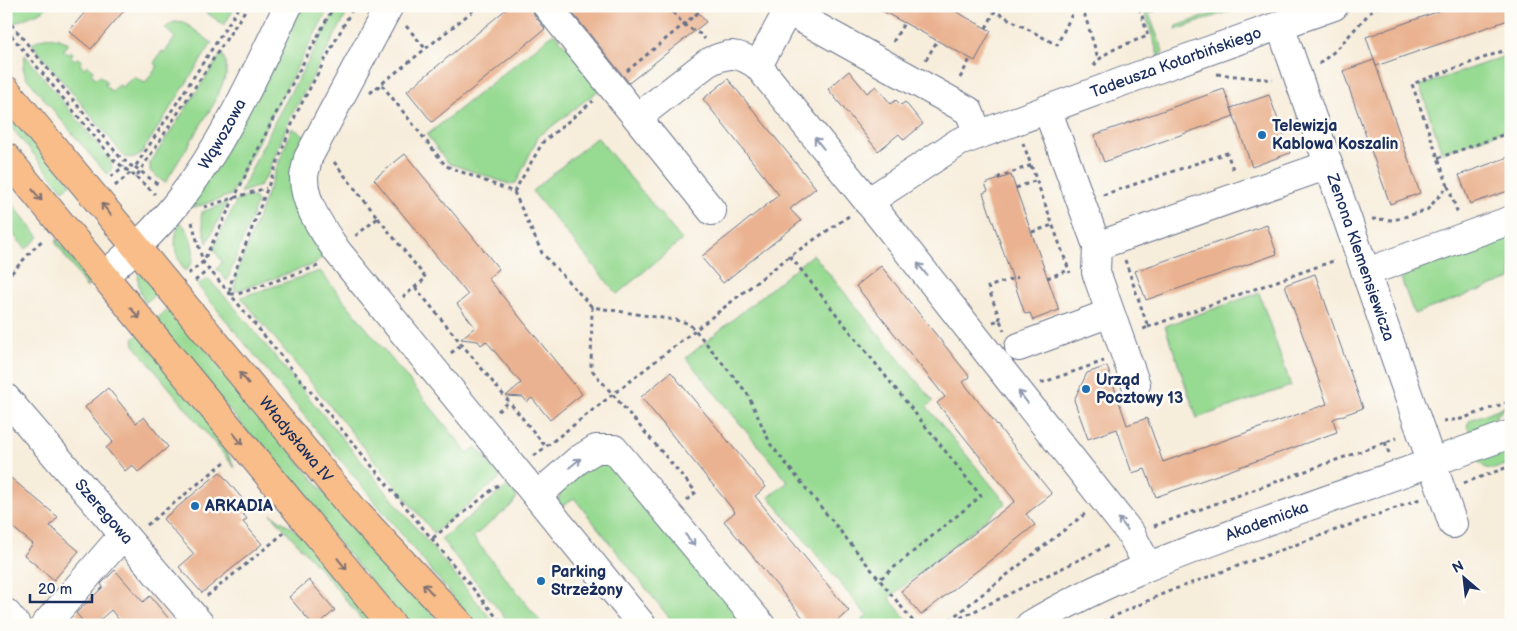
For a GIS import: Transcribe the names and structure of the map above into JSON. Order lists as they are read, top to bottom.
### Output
{
  "streets": {
    "main road": ["Władysława IV"],
    "street": [
      "Tadeusza Kotarbińskiego",
      "Wąwozowa",
      "Zenona Klemensiewicza",
      "Szeregowa",
      "Akademicka"
    ]
  },
  "crossings": [
    ["Tadeusza Kotarbińskiego", "Zenona Klemensiewicza"],
    ["Wąwozowa", "Władysława IV"],
    ["Zenona Klemensiewicza", "Akademicka"]
  ],
  "places": [
    "Telewizja Kablowa Koszalin",
    "Urząd Pocztowy 13",
    "ARKADIA",
    "Parking Strzeżony"
  ],
  "scale_bar": "20 m",
  "north": "top left"
}
